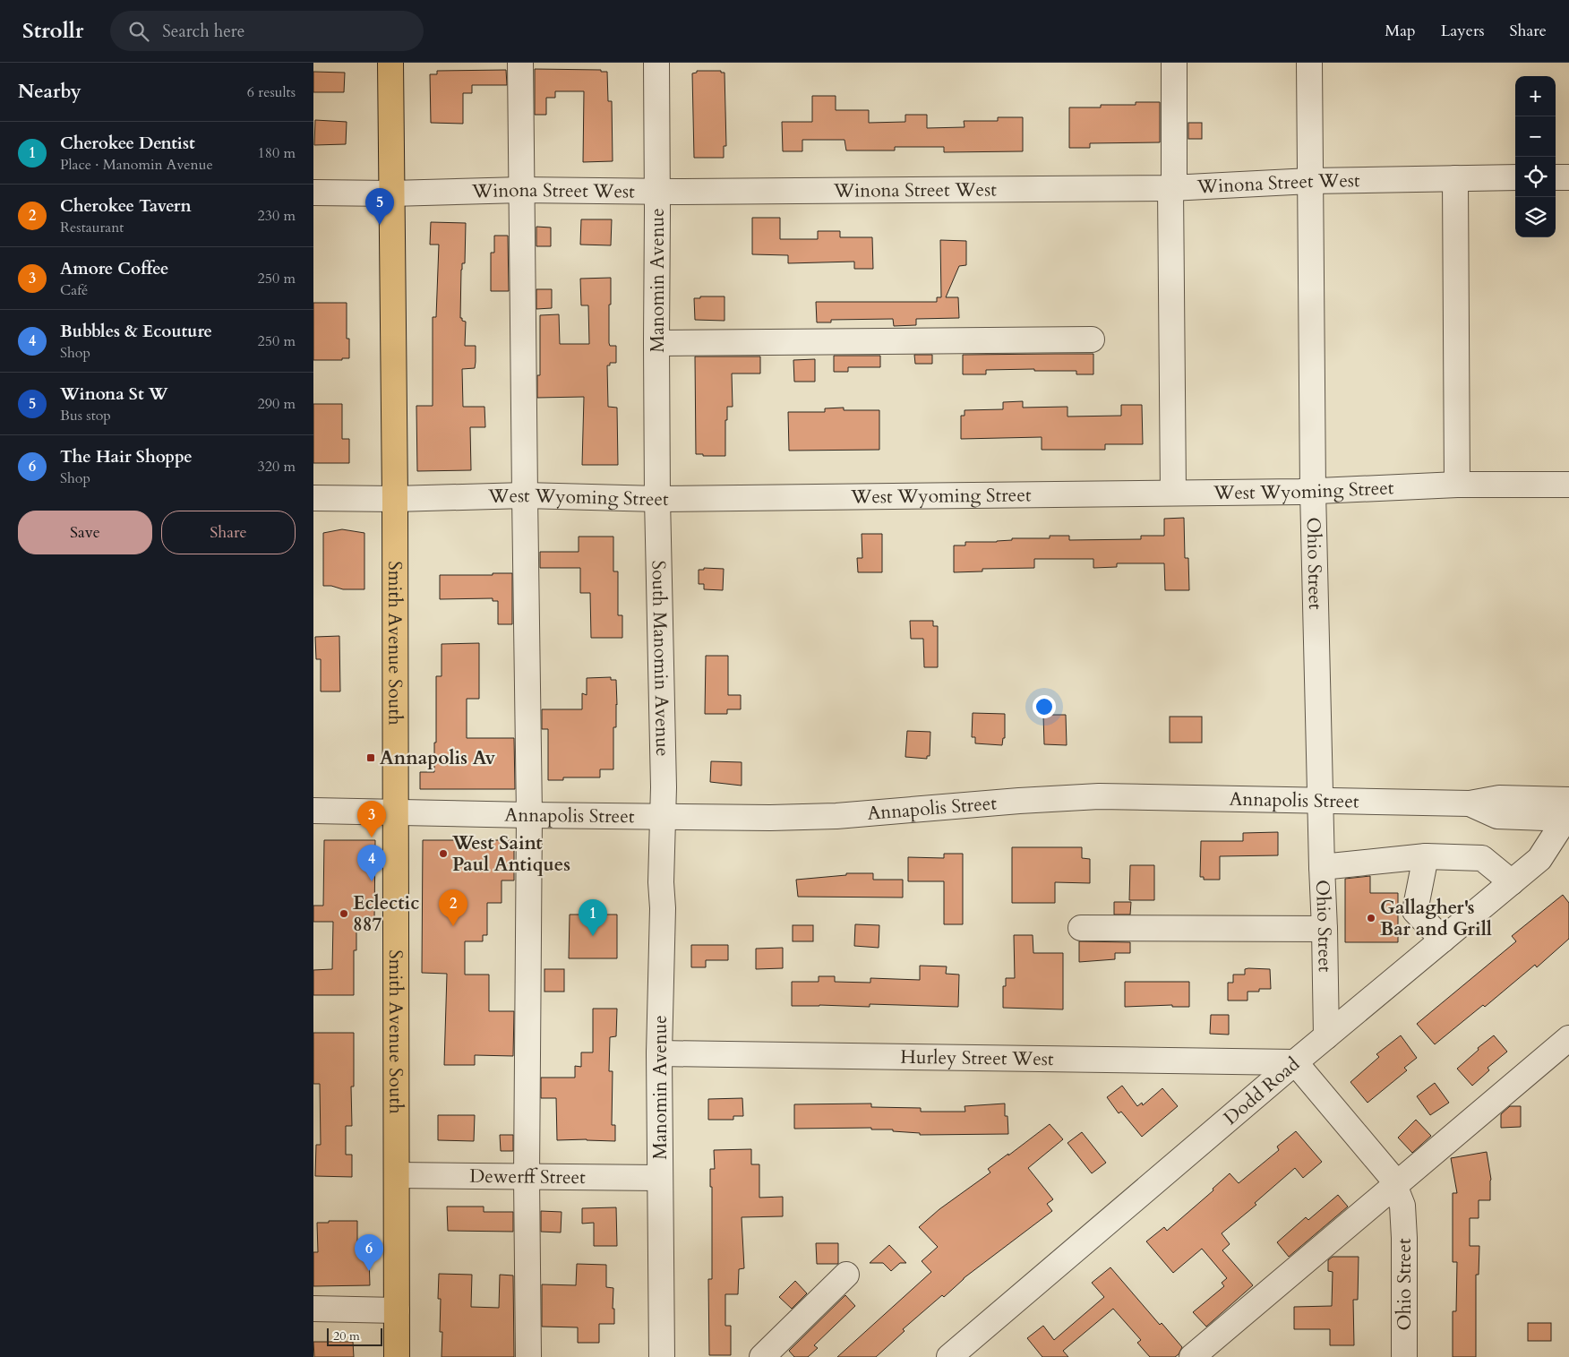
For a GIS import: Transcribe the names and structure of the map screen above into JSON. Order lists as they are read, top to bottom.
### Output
{
  "streets": {
    "main road": ["Smith Avenue South"],
    "street": [
      "Winona Street West",
      "Manomin Avenue",
      "West Wyoming Street",
      "Ohio Street",
      "South Manomin Avenue",
      "Annapolis Street",
      "Hurley Street West",
      "Dodd Road",
      "Dewerff Street"
    ]
  },
  "crossings": [
    ["Winona Street West", "Manomin Avenue"],
    ["Winona Street West", "Ohio Street"],
    ["Winona Street West", "Smith Avenue South"],
    ["Manomin Avenue", "West Wyoming Street"],
    ["Manomin Avenue", "South Manomin Avenue"],
    ["Manomin Avenue", "Annapolis Street"],
    ["Manomin Avenue", "Hurley Street West"],
    ["Manomin Avenue", "Dewerff Street"],
    ["West Wyoming Street", "Ohio Street"],
    ["West Wyoming Street", "Smith Avenue South"],
    ["West Wyoming Street", "South Manomin Avenue"],
    ["Ohio Street", "Annapolis Street"],
    ["Ohio Street", "Hurley Street West"],
    ["Ohio Street", "Dodd Road"],
    ["Smith Avenue South", "Annapolis Street"],
    ["Smith Avenue South", "Dewerff Street"],
    ["South Manomin Avenue", "Annapolis Street"],
    ["Annapolis Street", "Dodd Road"],
    ["Hurley Street West", "Dodd Road"]
  ],
  "places": {
    "transit": ["Annapolis Av"],
    "other": ["West Saint Paul Antiques", "Eclectic 887", "Gallagher's Bar and Grill"]
  },
  "scale_bar": "20 m",
  "page": {
    "header": "Strollr",
    "search": "Search here",
    "nav": ["Map", "Layers", "Share"],
    "heading": ["Nearby", "6 results"],
    "map_buttons": ["+", "−"],
    "list": [
      {
        "mark": "1",
        "name": "Cherokee Dentist",
        "note": "Place · Manomin Avenue",
        "value": "180 m"
      },
      {
        "mark": "2",
        "name": "Cherokee Tavern",
        "note": "Restaurant",
        "value": "230 m"
      },
      {
        "mark": "3",
        "name": "Amore Coffee",
        "note": "Café",
        "value": "250 m"
      },
      {
        "mark": "4",
        "name": "Bubbles & Ecouture",
        "note": "Shop",
        "value": "250 m"
      },
      {
        "mark": "5",
        "name": "Winona St W",
        "note": "Bus stop",
        "value": "290 m"
      },
      {
        "mark": "6",
        "name": "The Hair Shoppe",
        "note": "Shop",
        "value": "320 m"
      }
    ],
    "pins": [
      "5",
      "3",
      "4",
      "2",
      "1",
      "6"
    ],
    "buttons": ["Save", "Share"],
    "scale": "20 m"
  }
}
